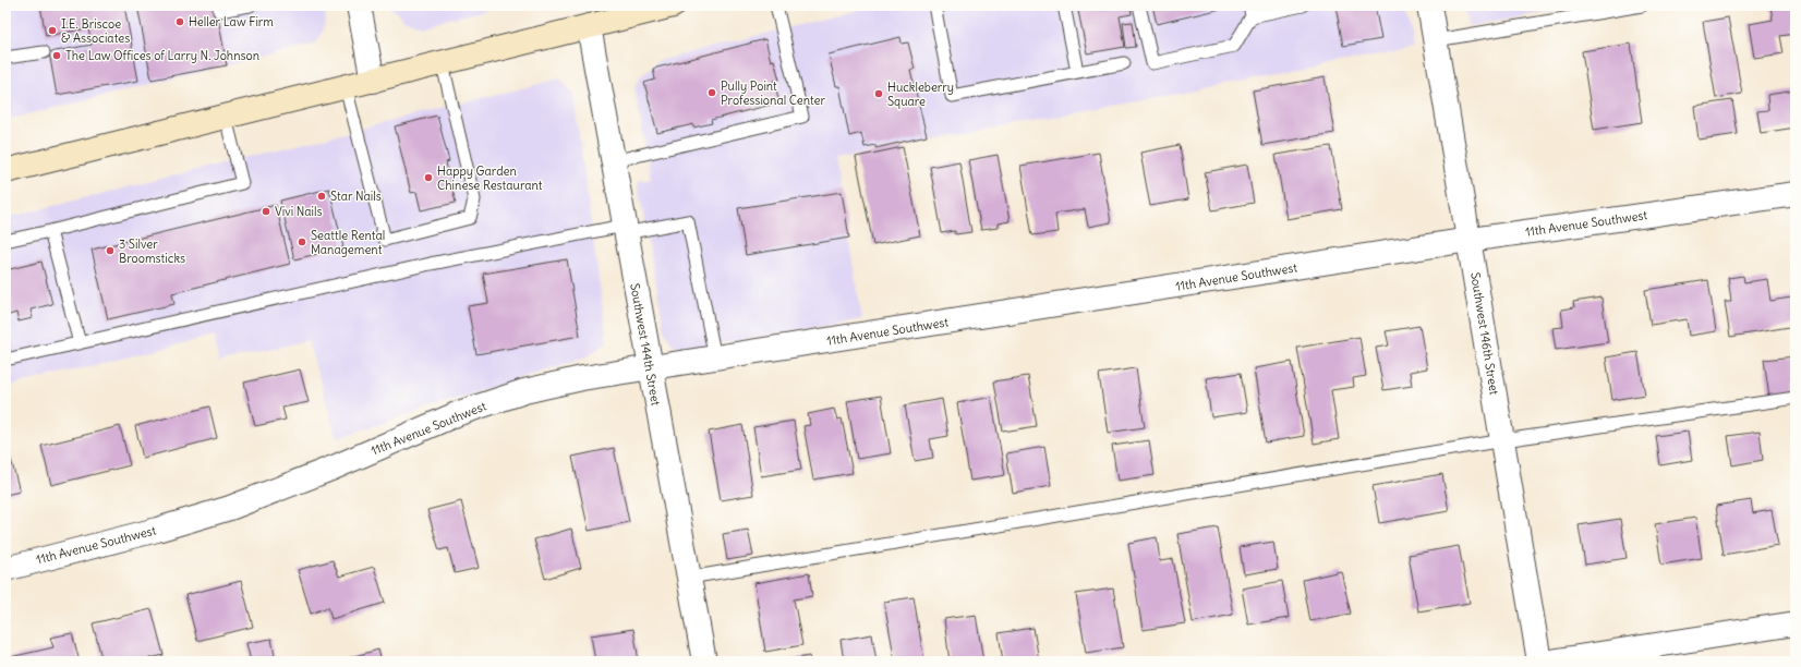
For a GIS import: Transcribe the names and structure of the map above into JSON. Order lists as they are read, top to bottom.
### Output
{
  "streets": {
    "street": ["11th Avenue Southwest", "Southwest 146th Street", "Southwest 144th Street"]
  },
  "crossings": [
    ["11th Avenue Southwest", "Southwest 146th Street"],
    ["11th Avenue Southwest", "Southwest 144th Street"]
  ],
  "places": [
    "Heller Law Firm",
    "I.E. Briscoe & Associates",
    "The Law Offices of Larry N. Johnson",
    "Pully Point Professional Center",
    "Huckleberry Square",
    "Happy Garden Chinese Restaurant",
    "Star Nails",
    "Vivi Nails",
    "Seattle Rental Management",
    "3 Silver Broomsticks"
  ]
}
